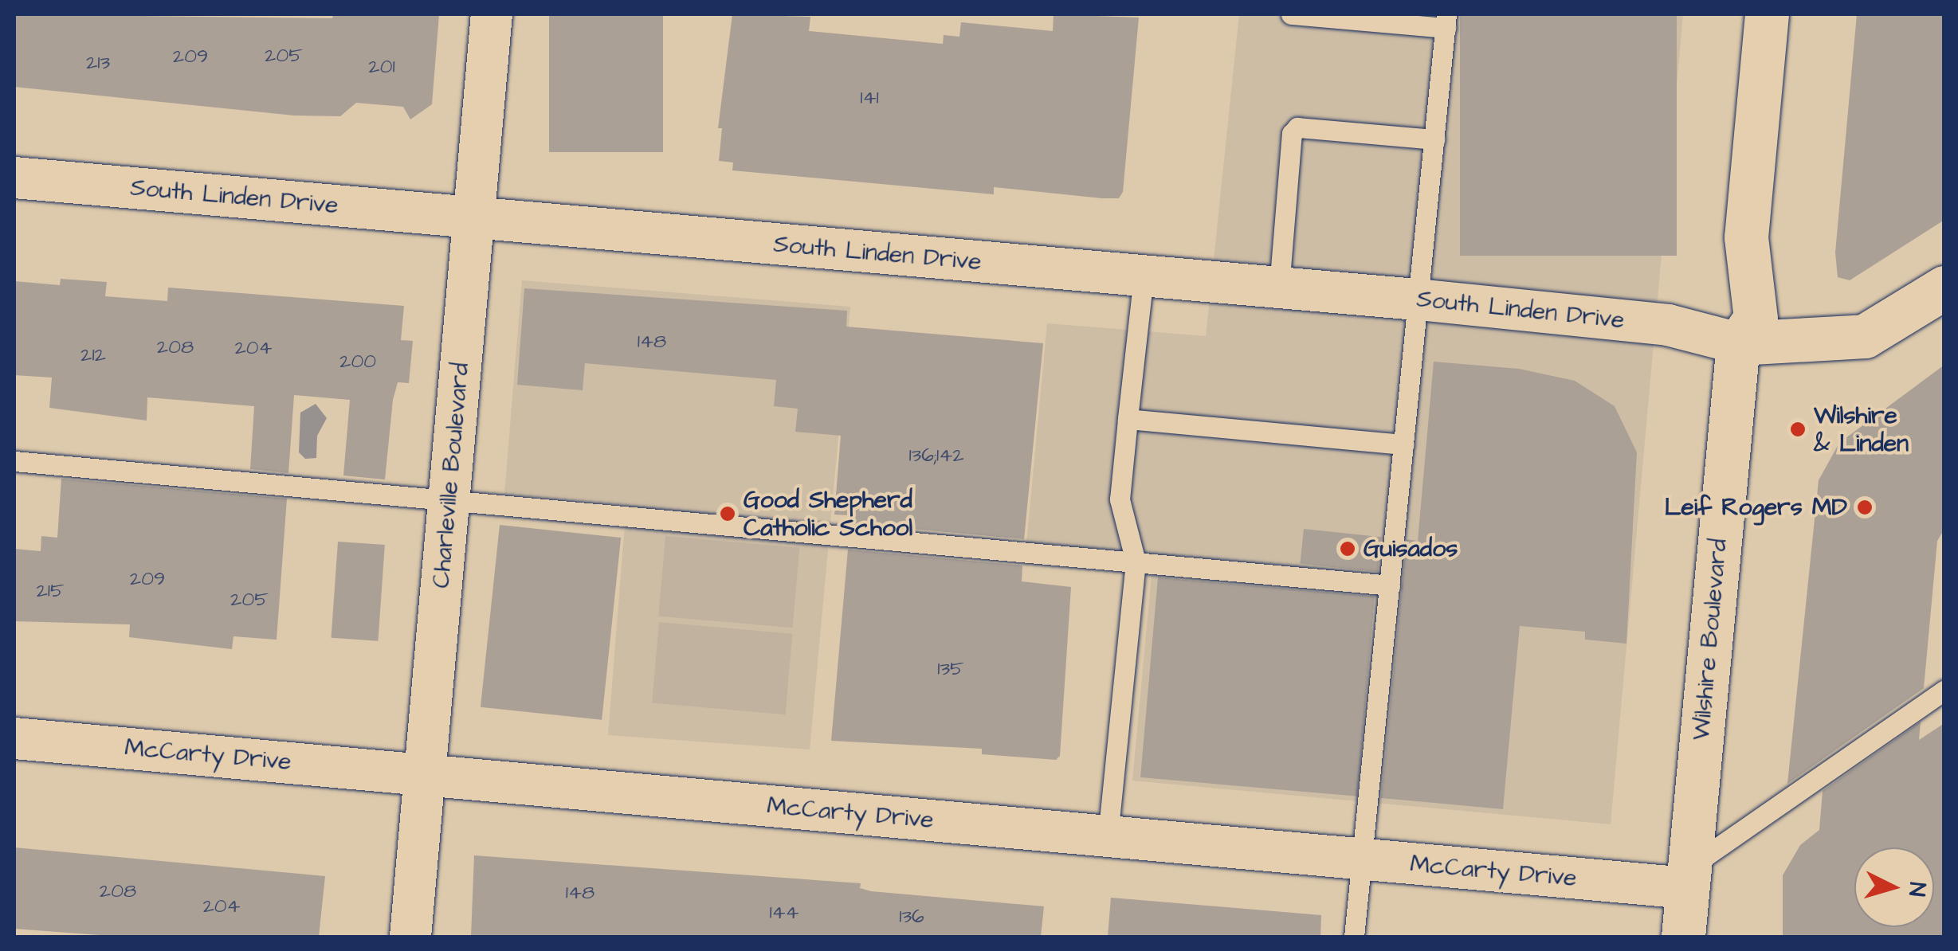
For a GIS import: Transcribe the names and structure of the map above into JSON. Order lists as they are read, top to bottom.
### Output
{
  "streets": {
    "main road": ["Wilshire Boulevard"],
    "street": ["South Linden Drive", "Charleville Boulevard", "McCarty Drive"]
  },
  "crossings": [
    ["South Linden Drive", "Charleville Boulevard"],
    ["South Linden Drive", "Wilshire Boulevard"],
    ["Charleville Boulevard", "McCarty Drive"],
    ["Wilshire Boulevard", "McCarty Drive"]
  ],
  "places": [
    "Wilshire & Linden",
    "Leif Rogers MD",
    "Good Shepherd Catholic School",
    "Guisados"
  ],
  "house_numbers": [
    "205",
    "209",
    "213",
    "201",
    "141",
    "148",
    "208",
    "204",
    "212",
    "200",
    "136;142",
    "209",
    "215",
    "205",
    "135",
    "208",
    "148",
    "204",
    "144",
    "136"
  ],
  "north": "right"
}
